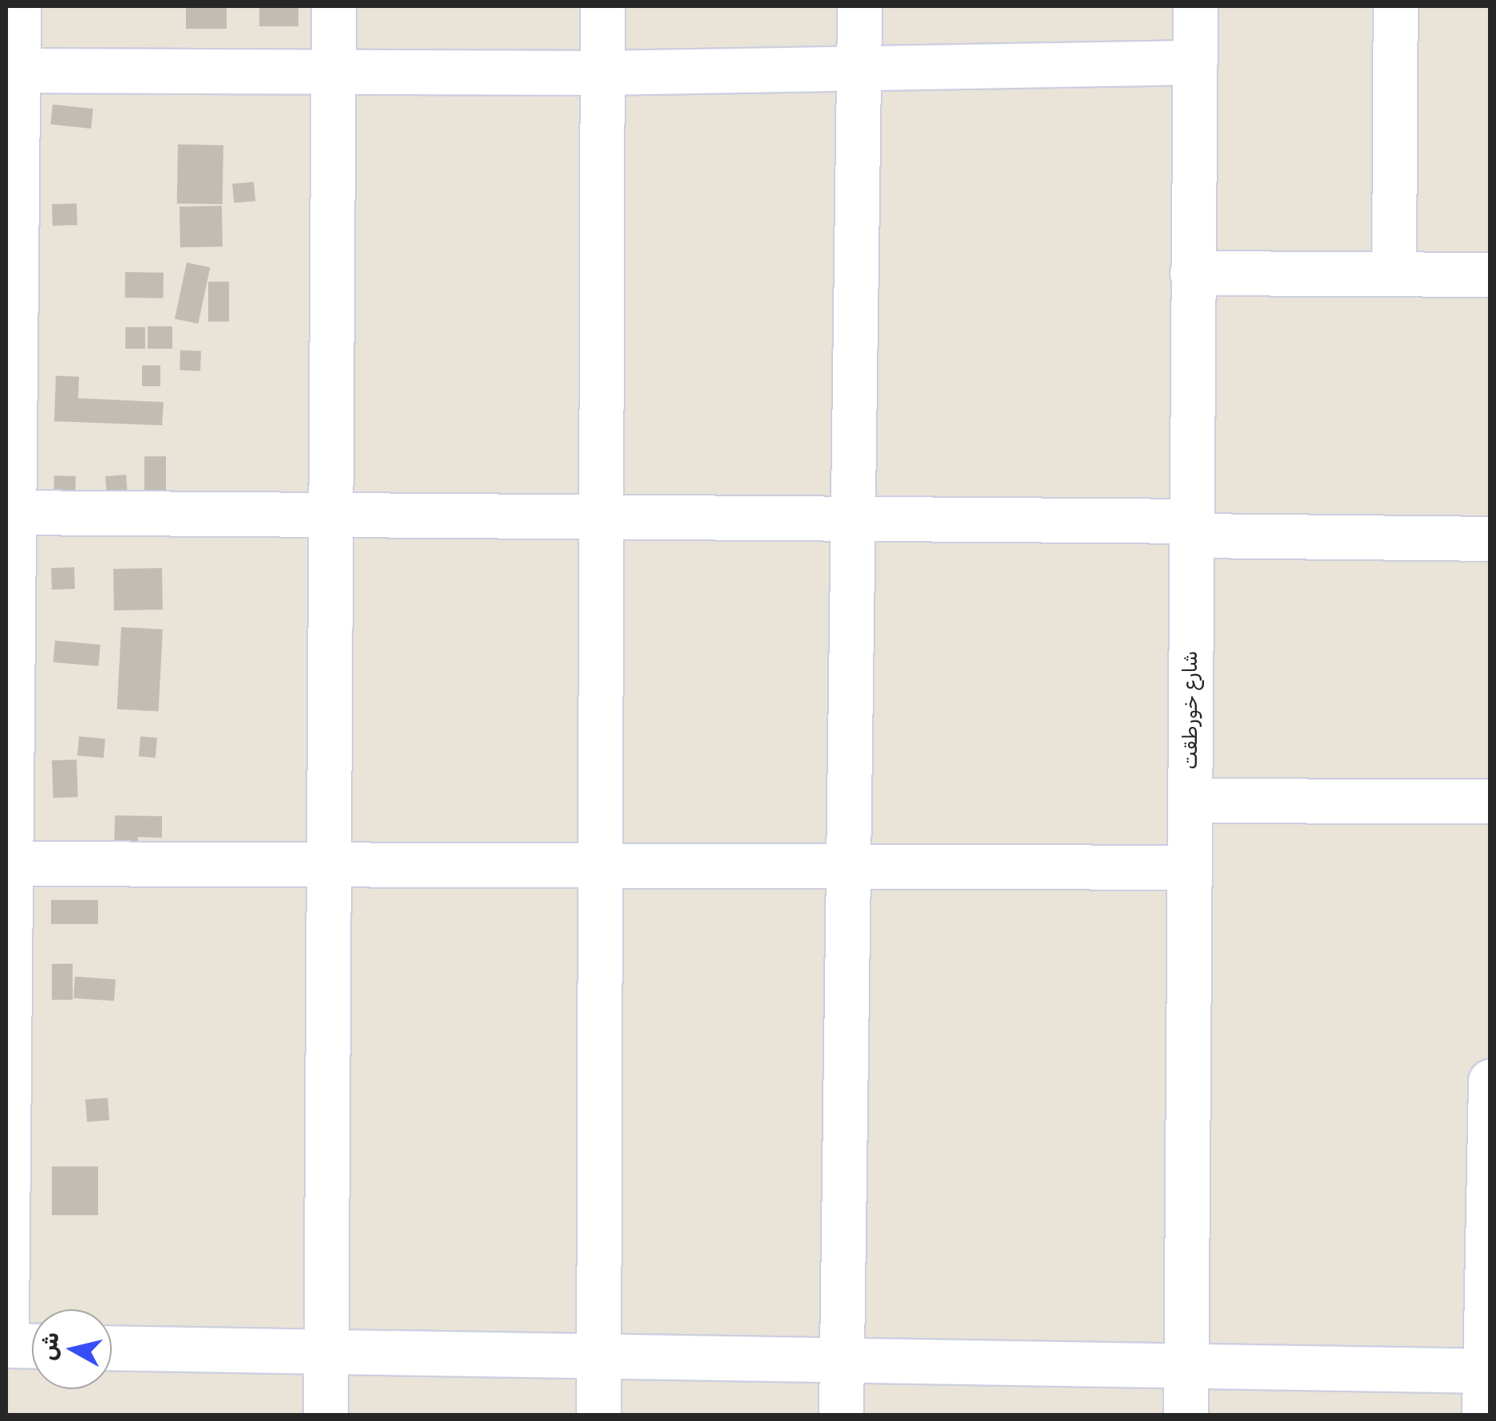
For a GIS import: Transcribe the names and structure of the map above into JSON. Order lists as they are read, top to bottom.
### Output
{
  "streets": {
    "street": ["شارع خورطقت"]
  },
  "north": "left"
}
